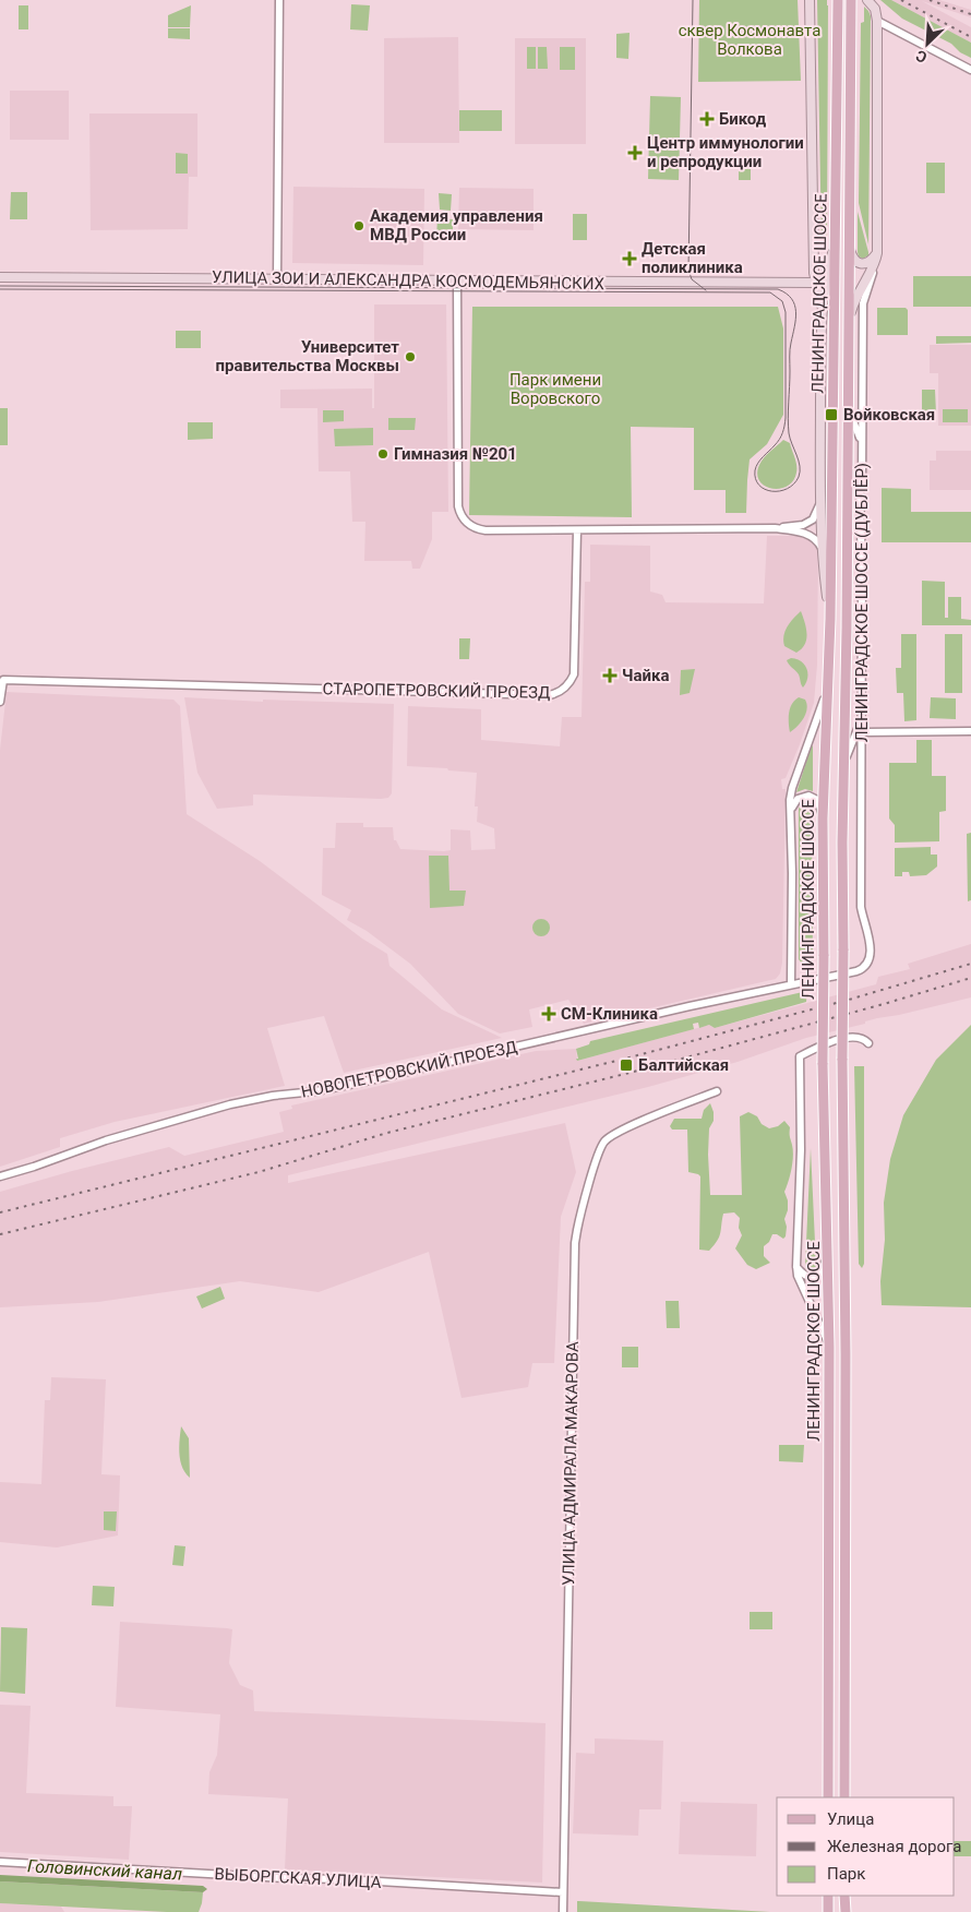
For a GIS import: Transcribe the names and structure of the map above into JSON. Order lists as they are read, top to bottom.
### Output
{
  "streets": {
    "main road": ["УЛИЦА ЗОИ И АЛЕКСАНДРА КОСМОДЕМЬЯНСКИХ", "ЛЕНИНГРАДСКОЕ ШОССЕ", "ЛЕНИНГРАДСКОЕ ШОССЕ (ДУБЛЁР)"],
    "street": [
      "СТАРОПЕТРОВСКИЙ ПРОЕЗД",
      "НОВОПЕТРОВСКИЙ ПРОЕЗД",
      "УЛИЦА АДМИРАЛА МАКАРОВА",
      "ВЫБОРГСКАЯ УЛИЦА"
    ]
  },
  "crossings": [
    ["ЛЕНИНГРАДСКОЕ ШОССЕ", "ЛЕНИНГРАДСКОЕ ШОССЕ (ДУБЛЁР)"],
    ["ЛЕНИНГРАДСКОЕ ШОССЕ (ДУБЛЁР)", "НОВОПЕТРОВСКИЙ ПРОЕЗД"],
    ["УЛИЦА АДМИРАЛА МАКАРОВА", "ВЫБОРГСКАЯ УЛИЦА"]
  ],
  "water": ["Головинский канал"],
  "parks": ["сквер Космонавта Волкова", "Парк имени Воровского"],
  "places": {
    "health": [
      "Бикод",
      "Центр иммунологии и репродукции",
      "Детская поликлиника",
      "Чайка",
      "СМ-Клиника"
    ],
    "other": ["Академия управления МВД России", "Университет правительства Москвы", "Гимназия №201"],
    "transit": ["Войковская", "Балтийская"]
  },
  "legend": ["Улица", "Железная дорога", "Парк"],
  "north": "bottom left"
}
